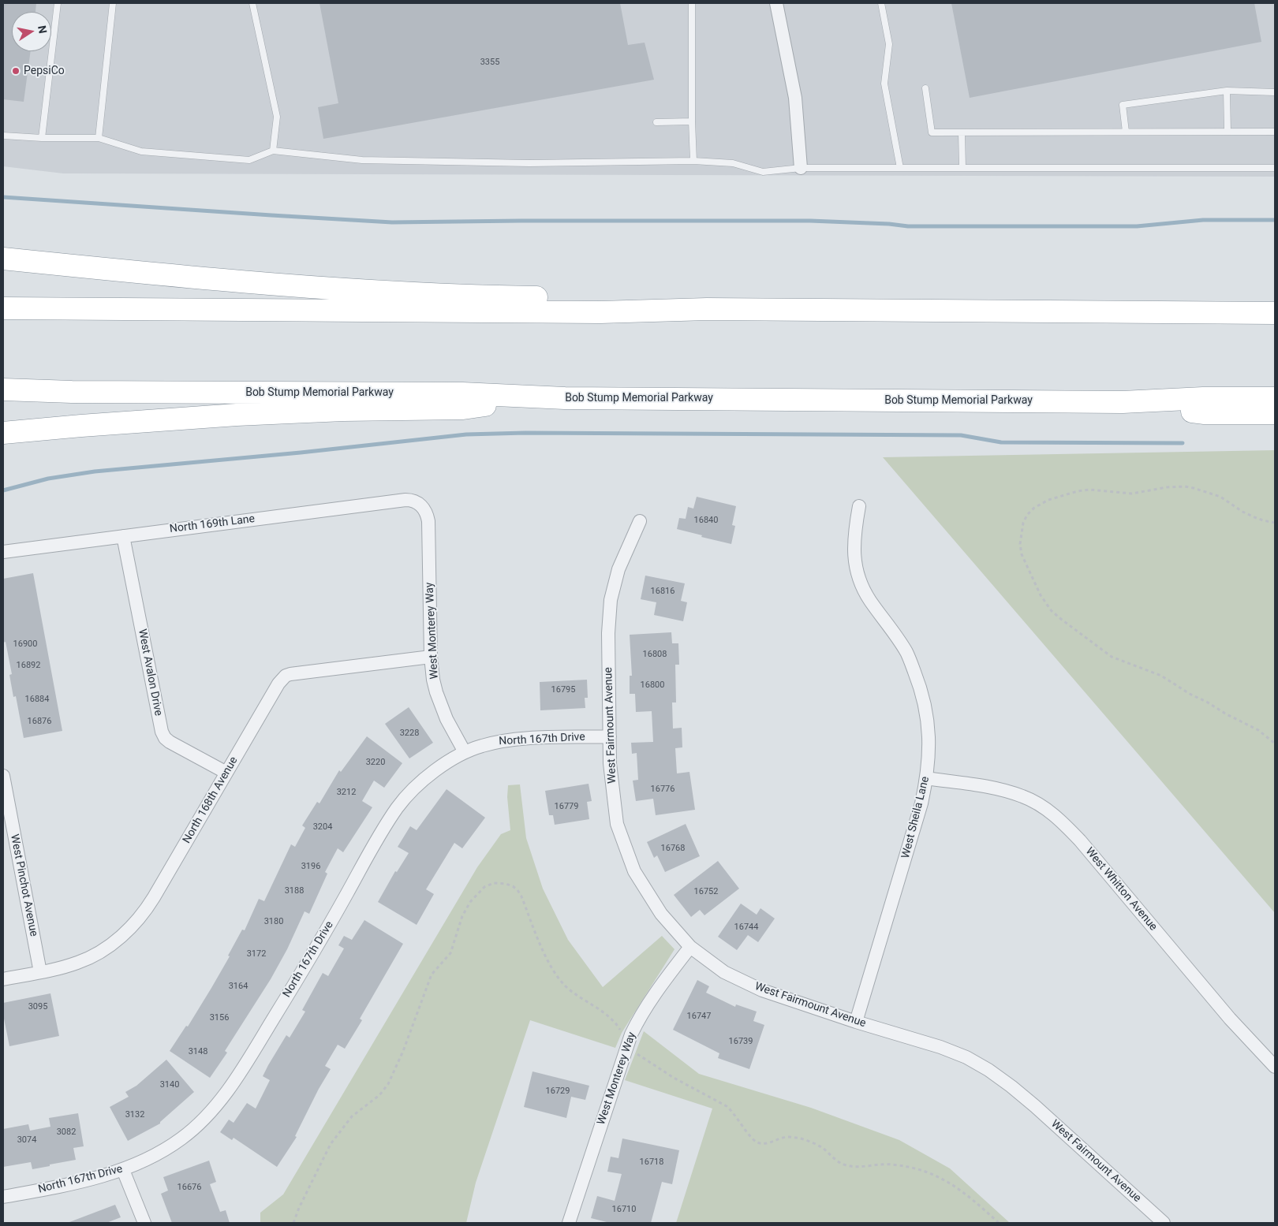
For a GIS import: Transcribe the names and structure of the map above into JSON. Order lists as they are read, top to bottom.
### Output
{
  "streets": {
    "highway": ["Bob Stump Memorial Parkway"],
    "street": [
      "North 169th Lane",
      "West Monterey Way",
      "West Avalon Drive",
      "West Fairmount Avenue",
      "North 167th Drive",
      "North 168th Avenue",
      "West Sheila Lane",
      "West Pinchot Avenue",
      "West Whitton Avenue"
    ]
  },
  "crossings": [
    ["North 169th Lane", "West Monterey Way"],
    ["North 169th Lane", "West Avalon Drive"],
    ["West Monterey Way", "West Fairmount Avenue"],
    ["West Monterey Way", "North 167th Drive"],
    ["West Monterey Way", "North 168th Avenue"],
    ["West Avalon Drive", "North 168th Avenue"],
    ["West Fairmount Avenue", "North 167th Drive"],
    ["West Fairmount Avenue", "West Sheila Lane"],
    ["North 168th Avenue", "West Pinchot Avenue"],
    ["West Sheila Lane", "West Whitton Avenue"]
  ],
  "places": ["PepsiCo"],
  "house_numbers": [
    "3355",
    "16840",
    "16816",
    "16900",
    "16808",
    "16892",
    "16800",
    "16795",
    "16884",
    "16876",
    "3228",
    "3220",
    "16776",
    "3212",
    "16779",
    "3204",
    "16768",
    "3196",
    "3188",
    "16752",
    "3180",
    "16744",
    "3172",
    "3164",
    "3095",
    "16747",
    "3156",
    "16739",
    "3148",
    "3140",
    "16729",
    "3132",
    "3082",
    "3074",
    "16718",
    "16676",
    "16710"
  ],
  "north": "right"
}
